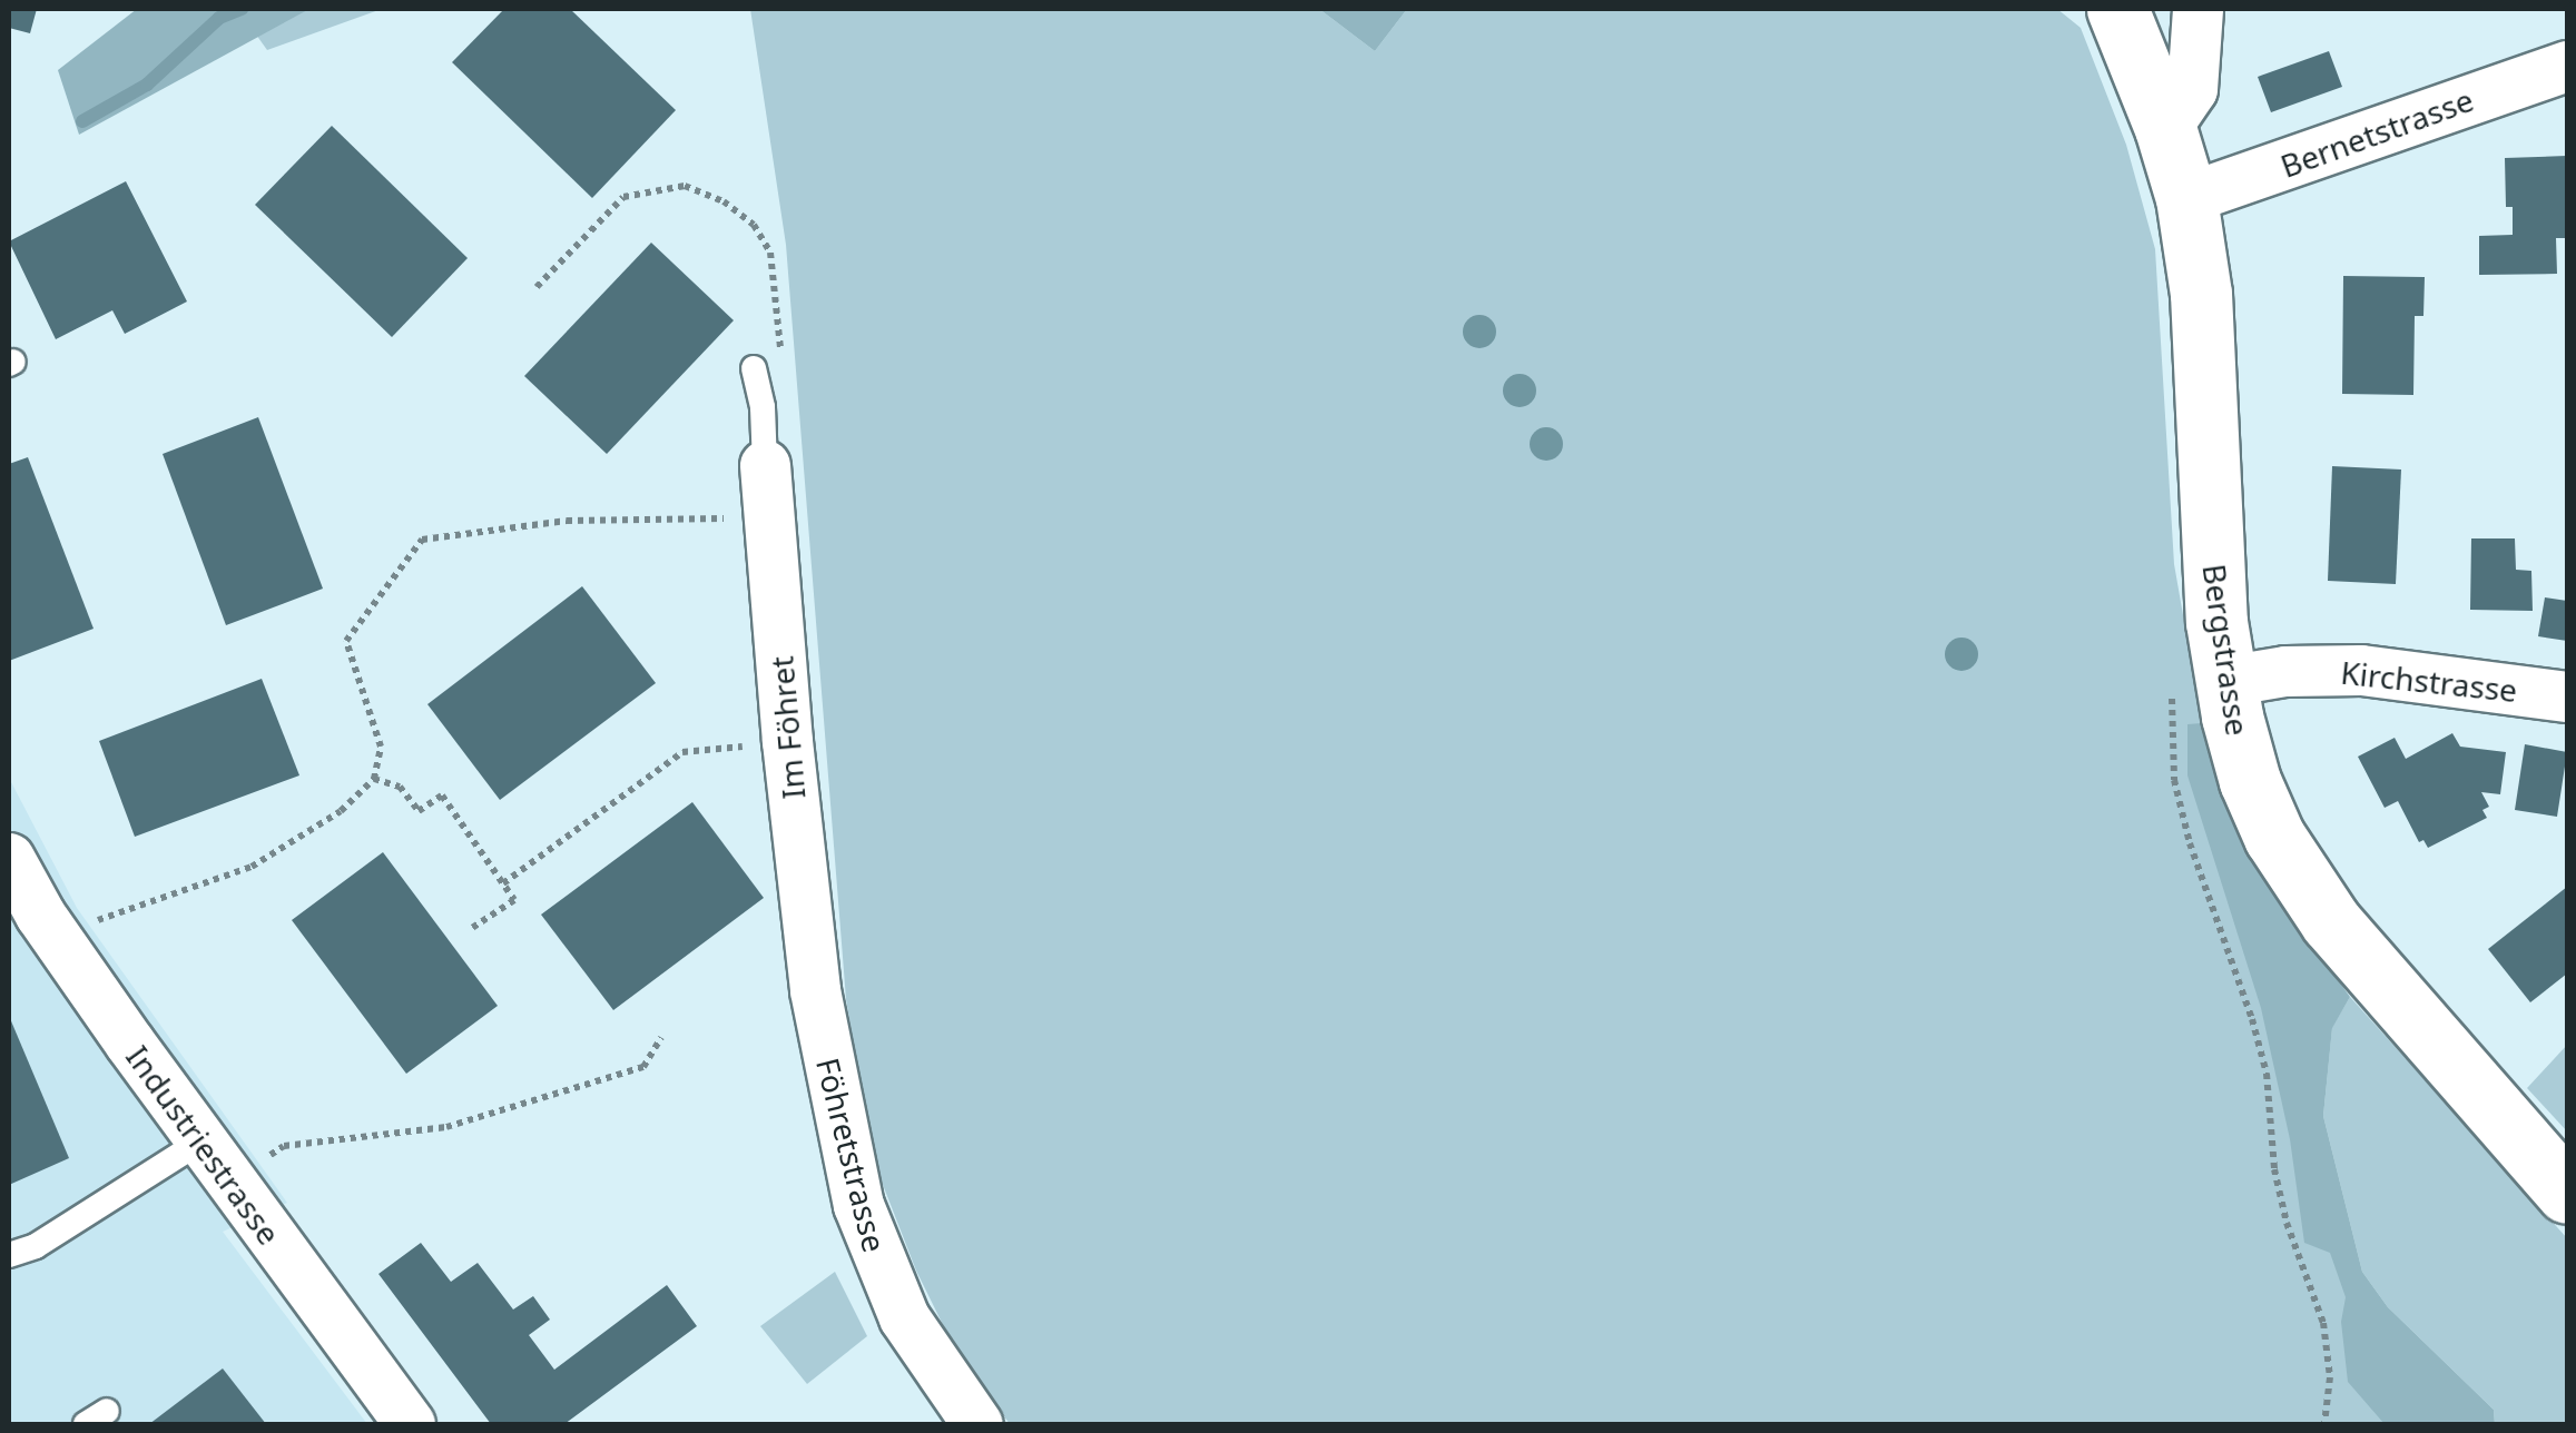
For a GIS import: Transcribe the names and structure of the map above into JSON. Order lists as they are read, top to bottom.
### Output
{
  "streets": {
    "street": [
      "Bernetstrasse",
      "Bergstrasse",
      "Kirchstrasse",
      "Im Föhret",
      "Industriestrasse",
      "Föhretstrasse"
    ]
  },
  "crossings": [
    ["Bernetstrasse", "Bergstrasse"],
    ["Bergstrasse", "Kirchstrasse"],
    ["Im Föhret", "Föhretstrasse"]
  ]
}
